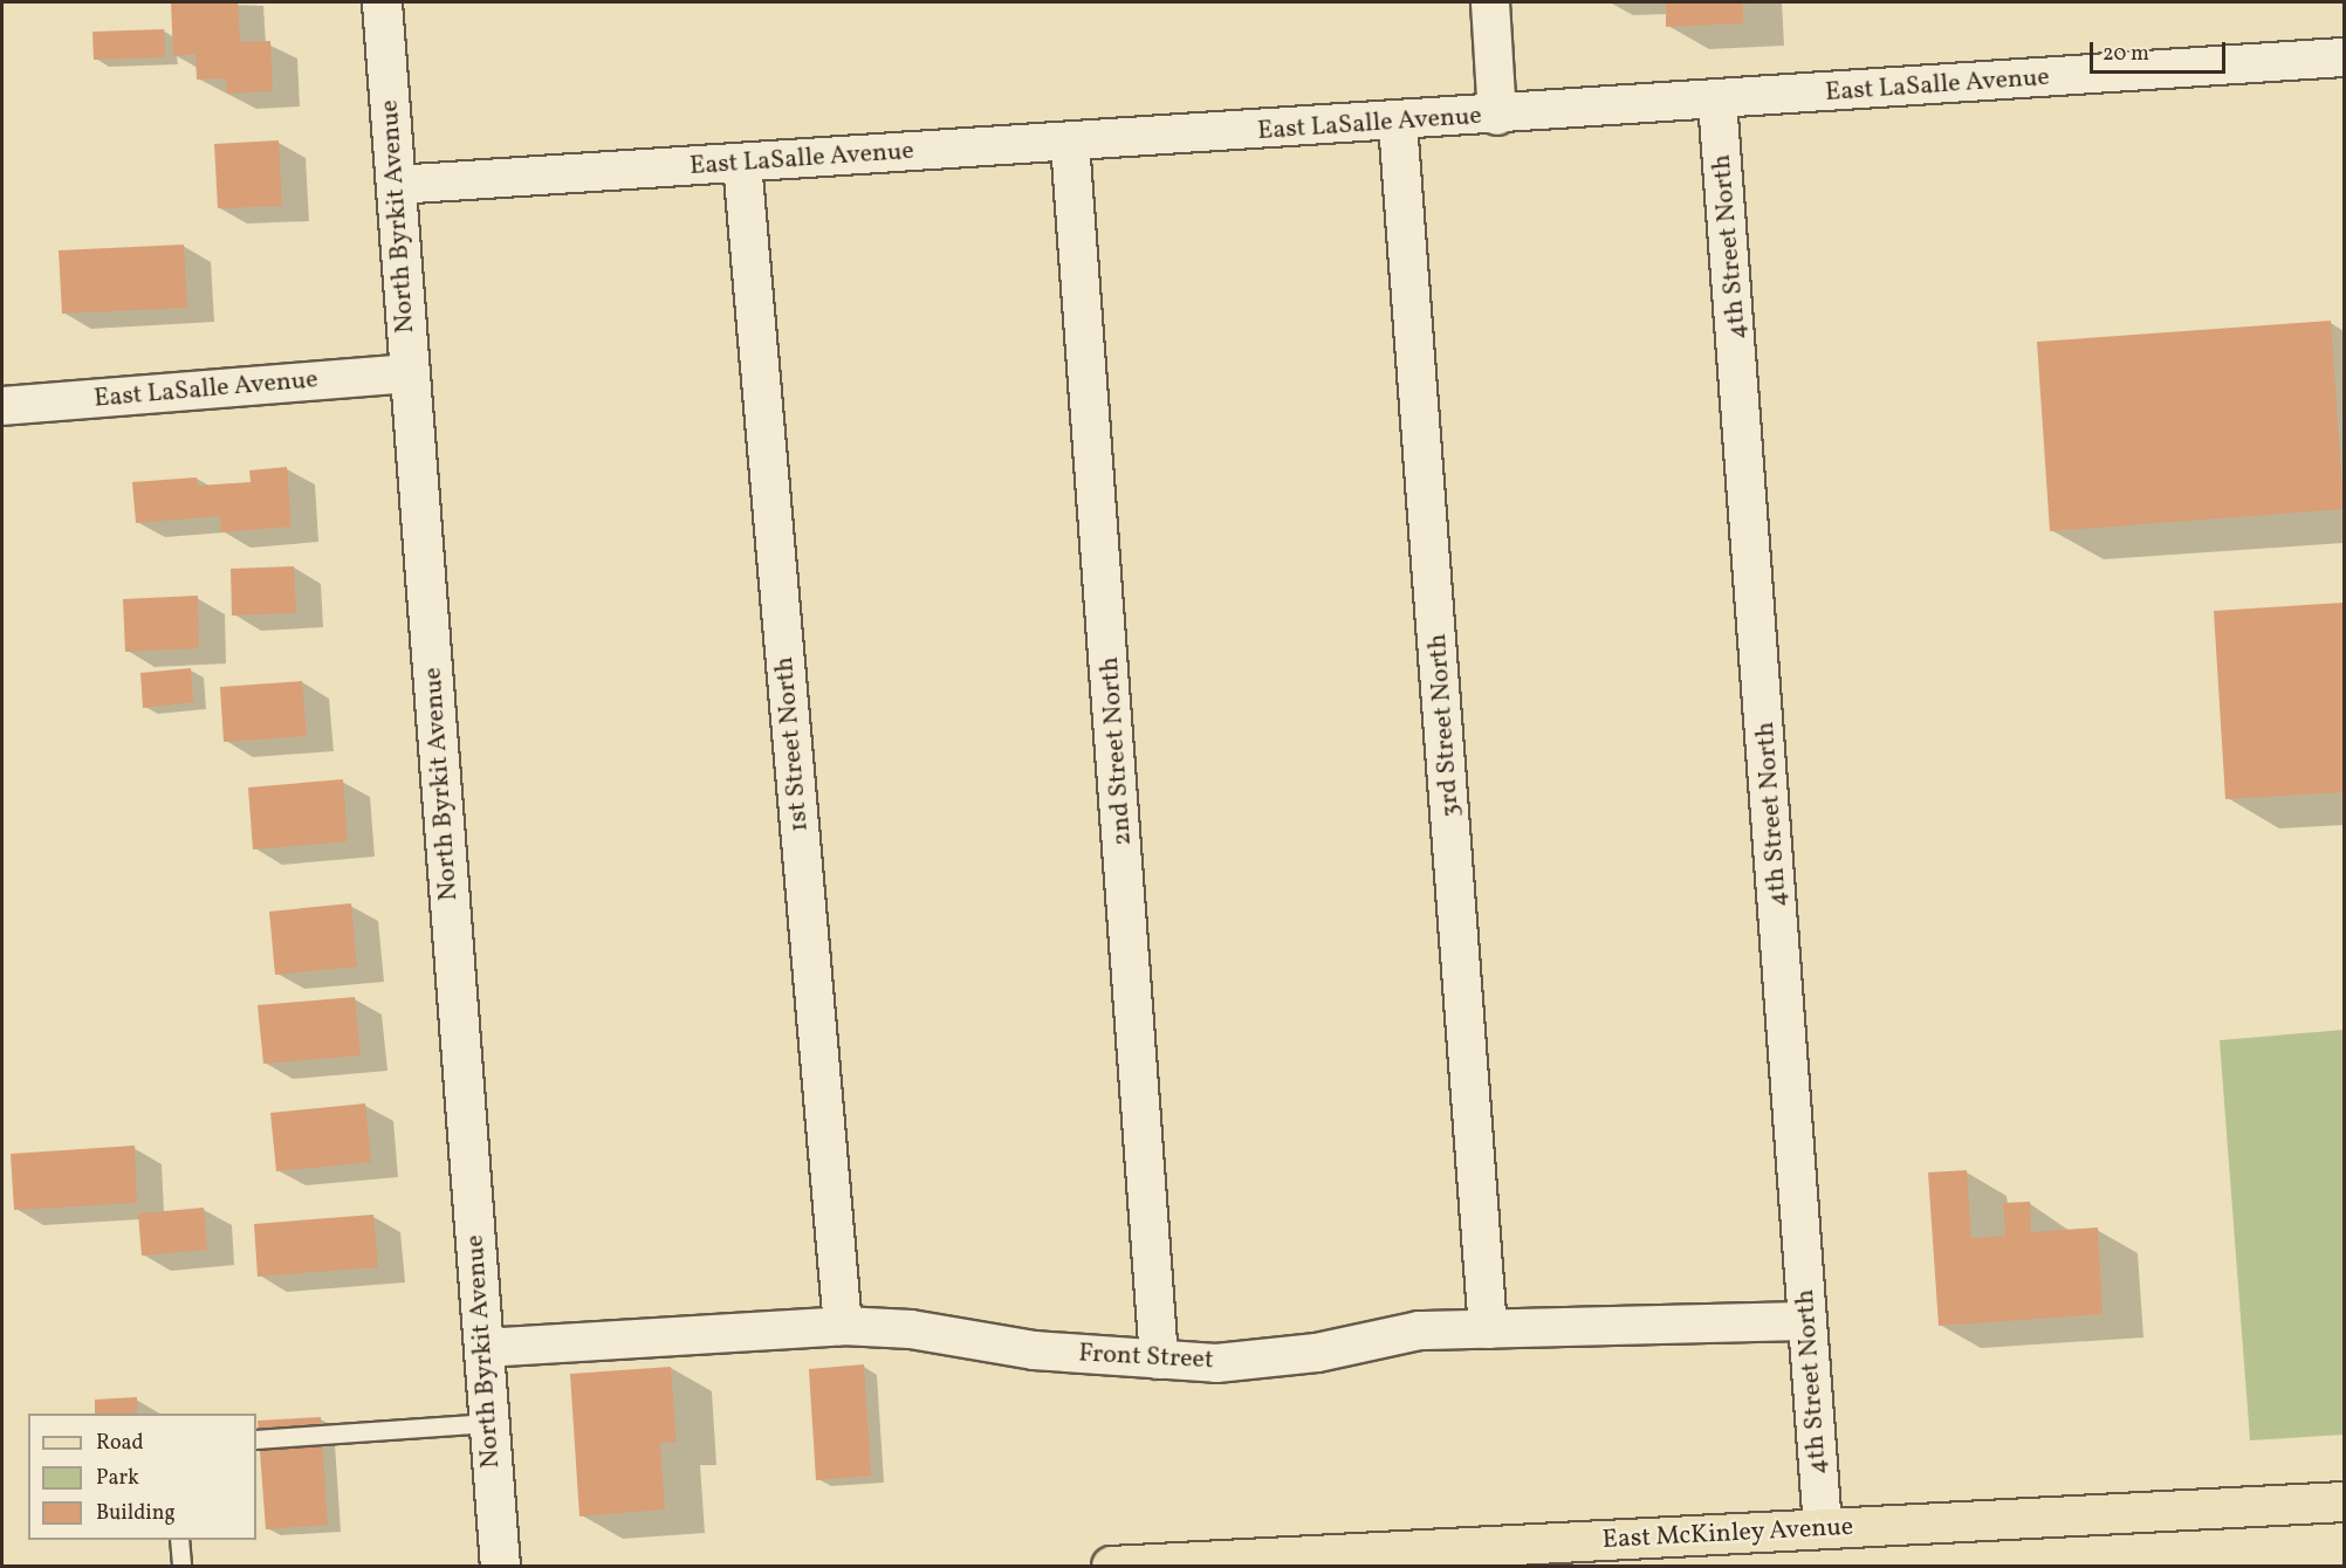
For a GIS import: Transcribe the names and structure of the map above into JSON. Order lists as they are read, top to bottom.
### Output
{
  "streets": {
    "main road": ["East McKinley Avenue"],
    "street": [
      "East LaSalle Avenue",
      "North Byrkit Avenue",
      "4th Street North",
      "3rd Street North",
      "1st Street North",
      "2nd Street North",
      "Front Street"
    ]
  },
  "crossings": [
    ["East LaSalle Avenue", "North Byrkit Avenue"],
    ["East LaSalle Avenue", "4th Street North"],
    ["East LaSalle Avenue", "3rd Street North"],
    ["East LaSalle Avenue", "1st Street North"],
    ["East LaSalle Avenue", "2nd Street North"],
    ["North Byrkit Avenue", "Front Street"],
    ["4th Street North", "Front Street"],
    ["4th Street North", "East McKinley Avenue"],
    ["3rd Street North", "Front Street"],
    ["1st Street North", "Front Street"],
    ["2nd Street North", "Front Street"]
  ],
  "legend": ["Road", "Park", "Building"],
  "scale_bar": "20 m"
}
